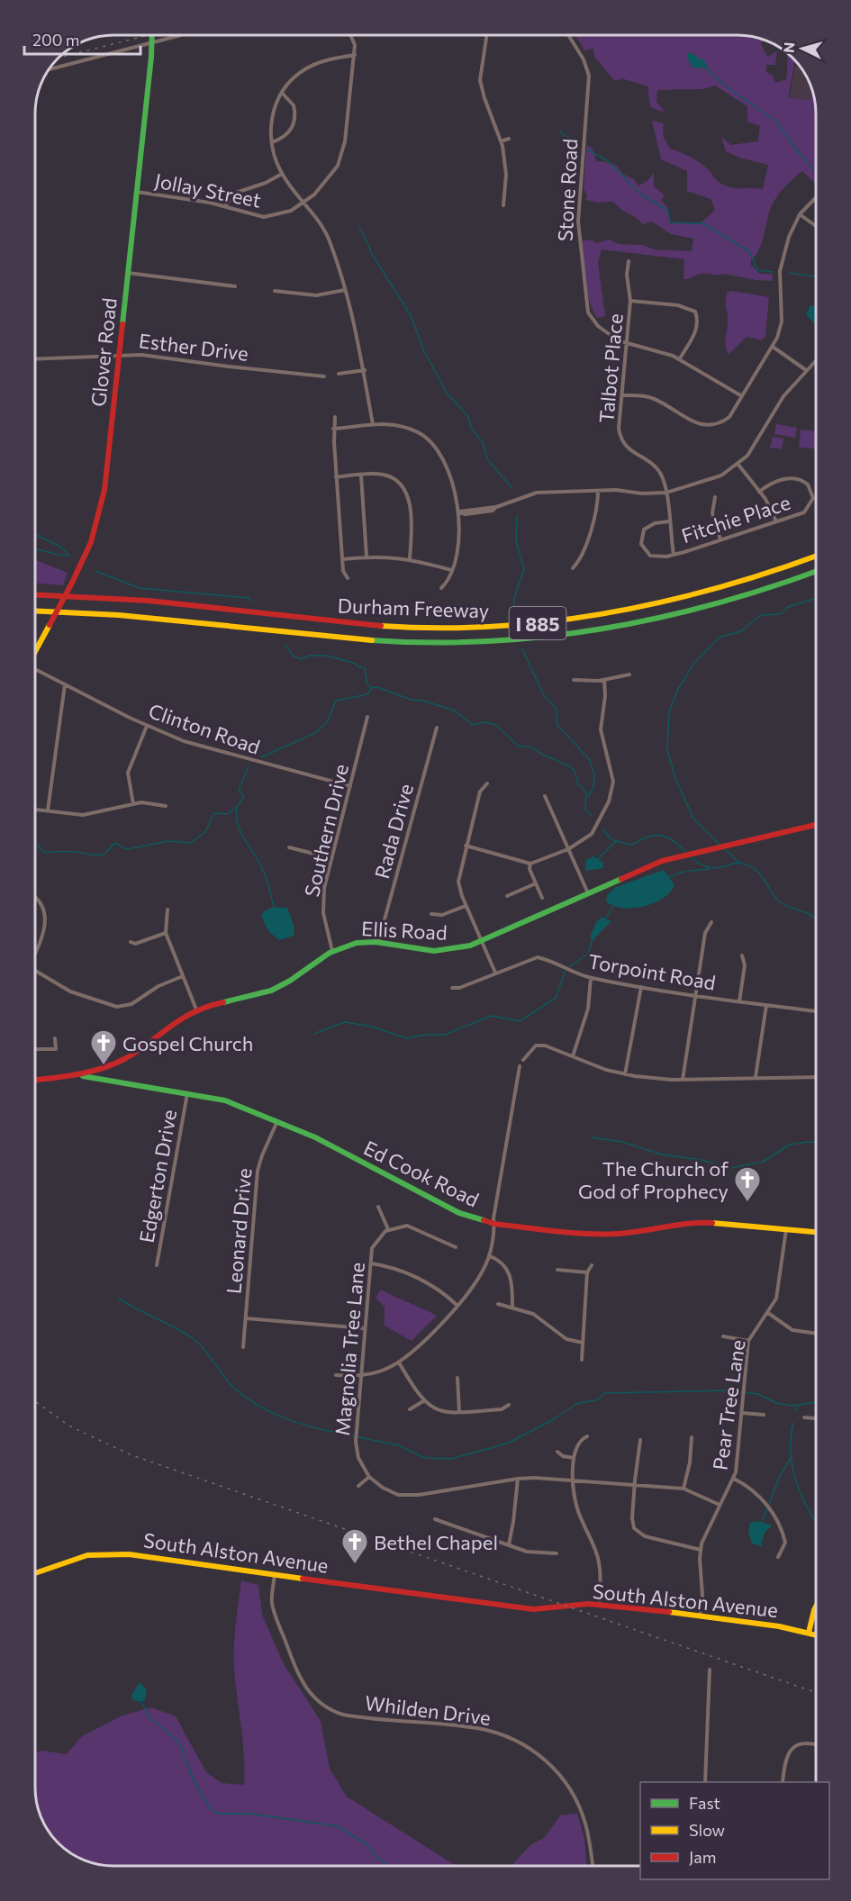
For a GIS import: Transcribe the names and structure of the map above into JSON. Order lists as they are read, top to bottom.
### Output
{
  "streets": {
    "main road": [
      "Glover Road",
      "Durham Freeway",
      "I 885",
      "Ellis Road",
      "Ed Cook Road",
      "South Alston Avenue"
    ],
    "street": [
      "Jollay Street",
      "Stone Road",
      "Esther Drive",
      "Talbot Place",
      "Fitchie Place",
      "Clinton Road",
      "Southern Drive",
      "Rada Drive",
      "Torpoint Road",
      "Edgerton Drive",
      "Leonard Drive",
      "Magnolia Tree Lane",
      "Pear Tree Lane",
      "Whilden Drive"
    ]
  },
  "crossings": [
    ["Jollay Street", "Glover Road"],
    ["Stone Road", "Talbot Place"],
    ["Esther Drive", "Glover Road"],
    ["Talbot Place", "Fitchie Place"],
    ["Clinton Road", "Southern Drive"],
    ["Southern Drive", "Ellis Road"],
    ["Rada Drive", "Ellis Road"],
    ["Ellis Road", "Ed Cook Road"],
    ["Ed Cook Road", "Edgerton Drive"],
    ["Ed Cook Road", "Leonard Drive"],
    ["Ed Cook Road", "Pear Tree Lane"],
    ["Magnolia Tree Lane", "Pear Tree Lane"],
    ["Pear Tree Lane", "South Alston Avenue"],
    ["South Alston Avenue", "Whilden Drive"]
  ],
  "places": {
    "church": ["Gospel Church", "The Church of God of Prophecy", "Bethel Chapel"]
  },
  "legend": ["Fast", "Slow", "Jam"],
  "scale_bar": "200 m",
  "north": "left"
}
